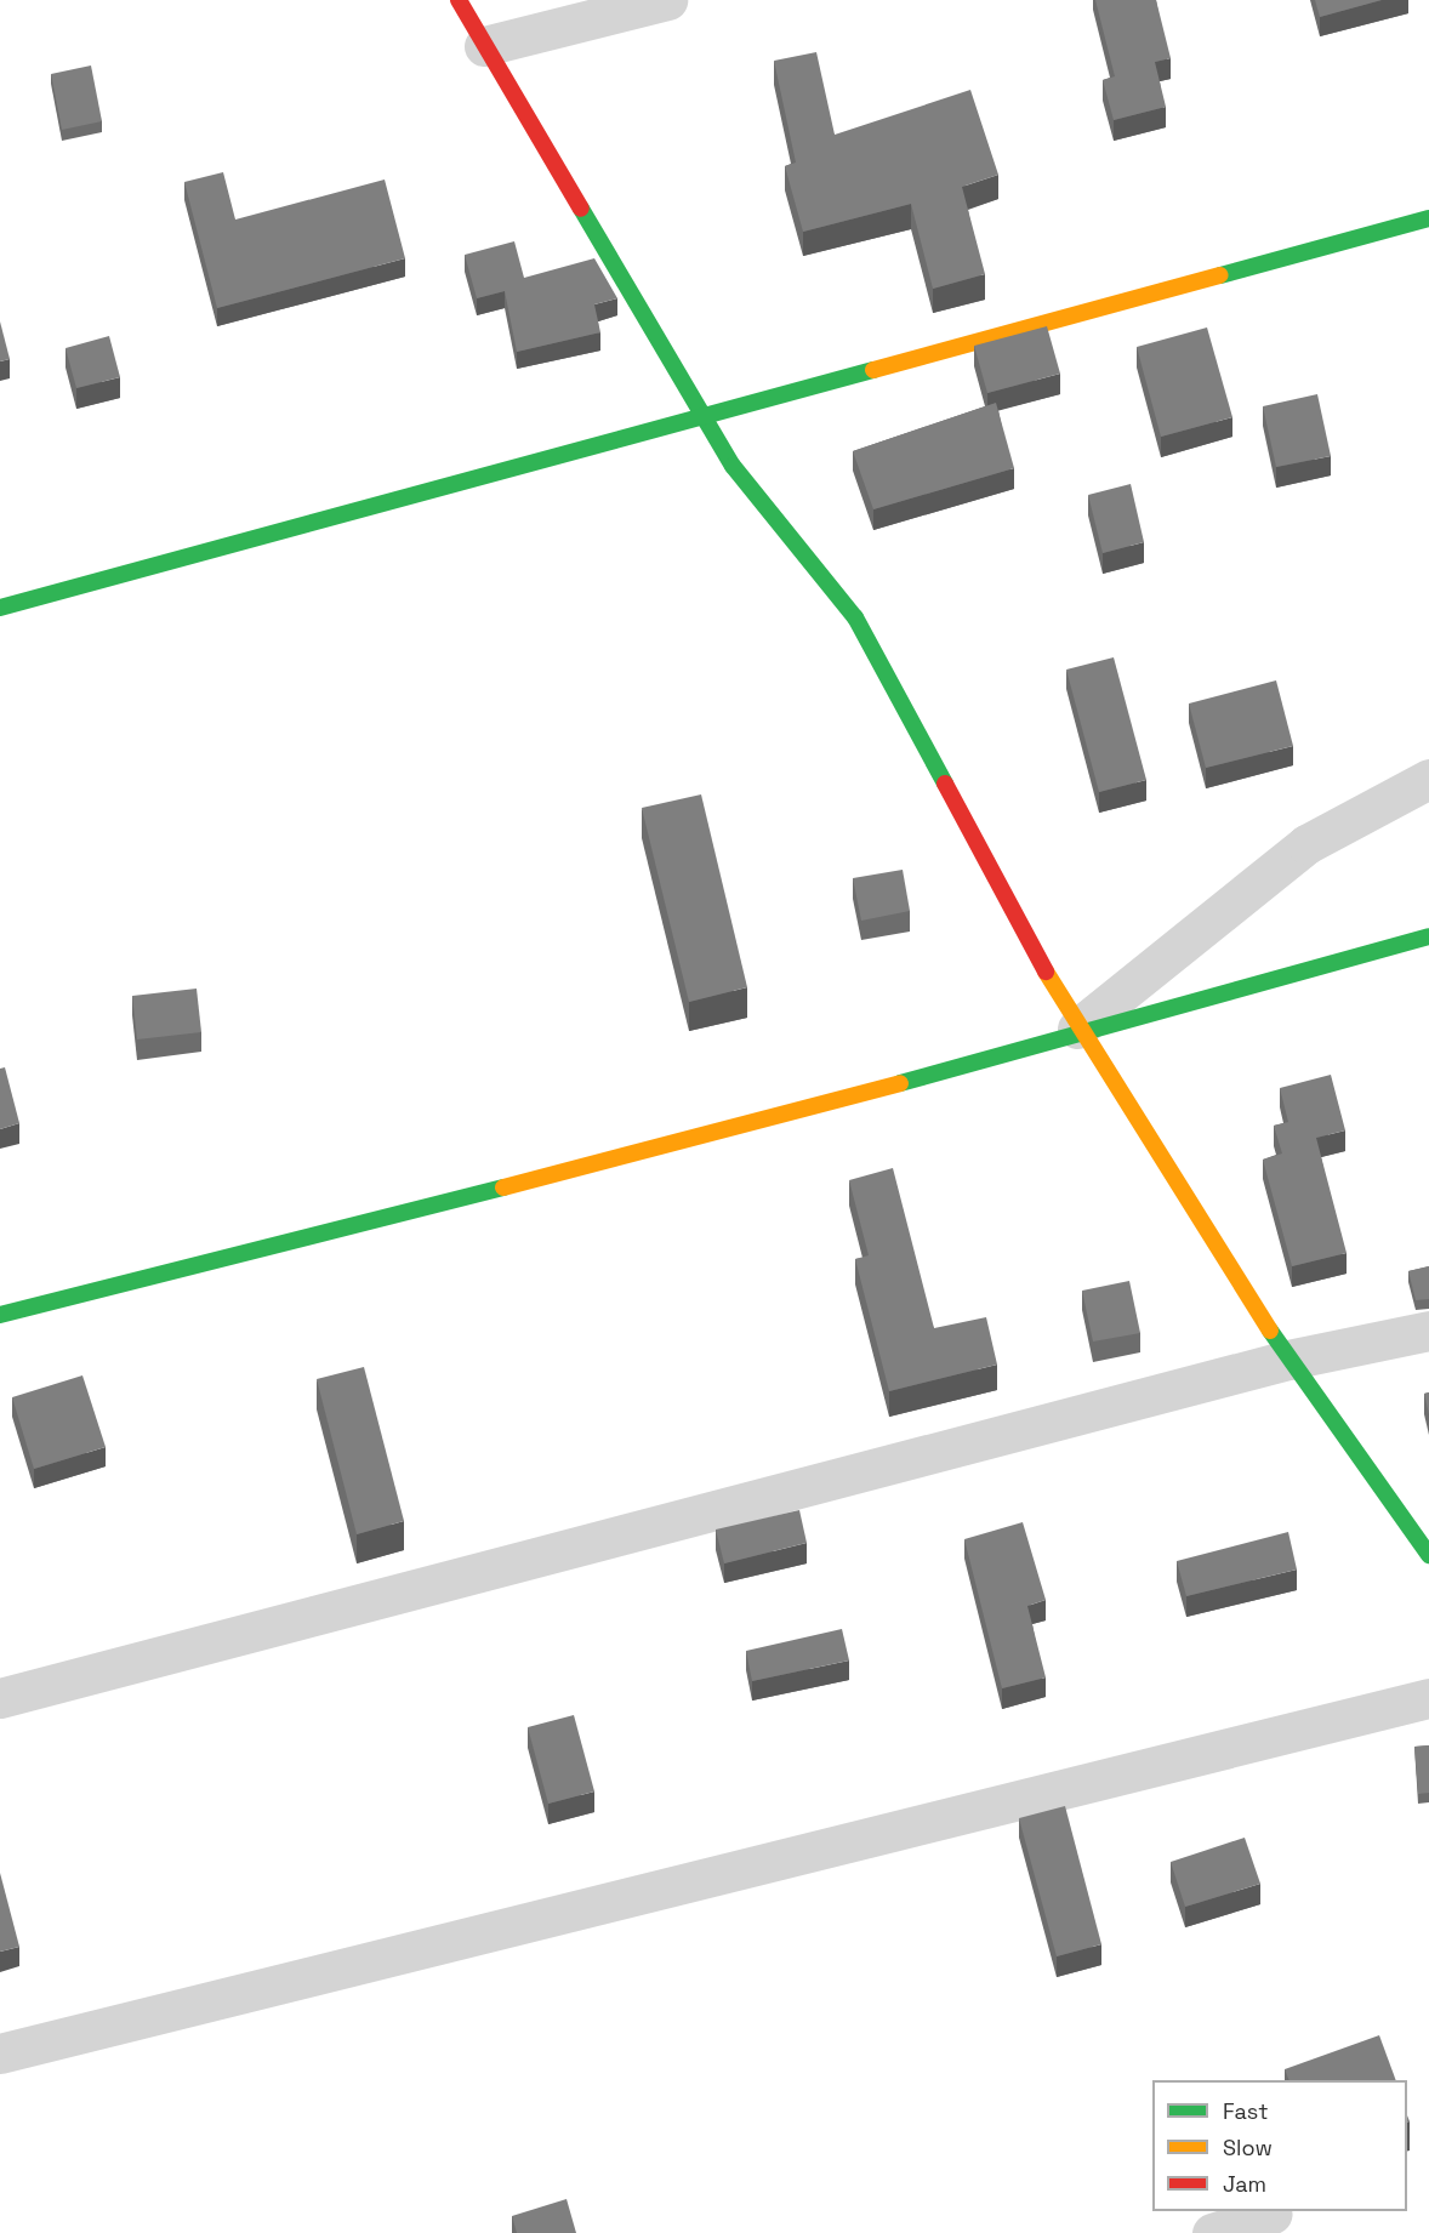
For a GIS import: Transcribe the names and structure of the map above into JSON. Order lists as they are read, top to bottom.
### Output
{
  "legend": ["Fast", "Slow", "Jam"]
}
